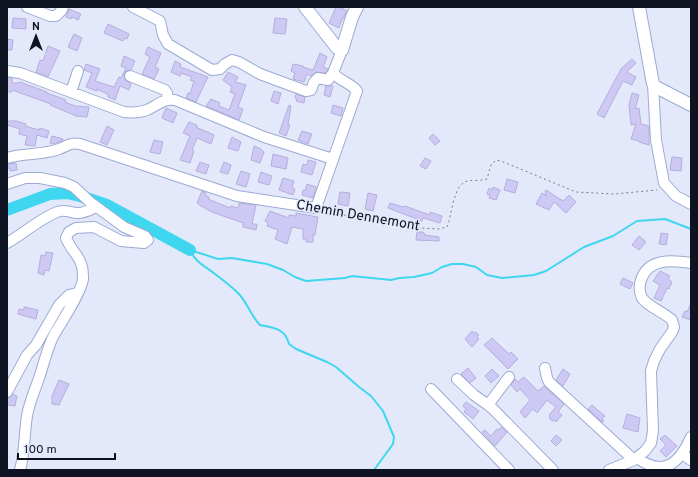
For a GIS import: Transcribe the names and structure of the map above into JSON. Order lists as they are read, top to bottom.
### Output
{
  "streets": {
    "street": ["Chemin Dennemont"]
  },
  "scale_bar": "100 m",
  "north": "top"
}
